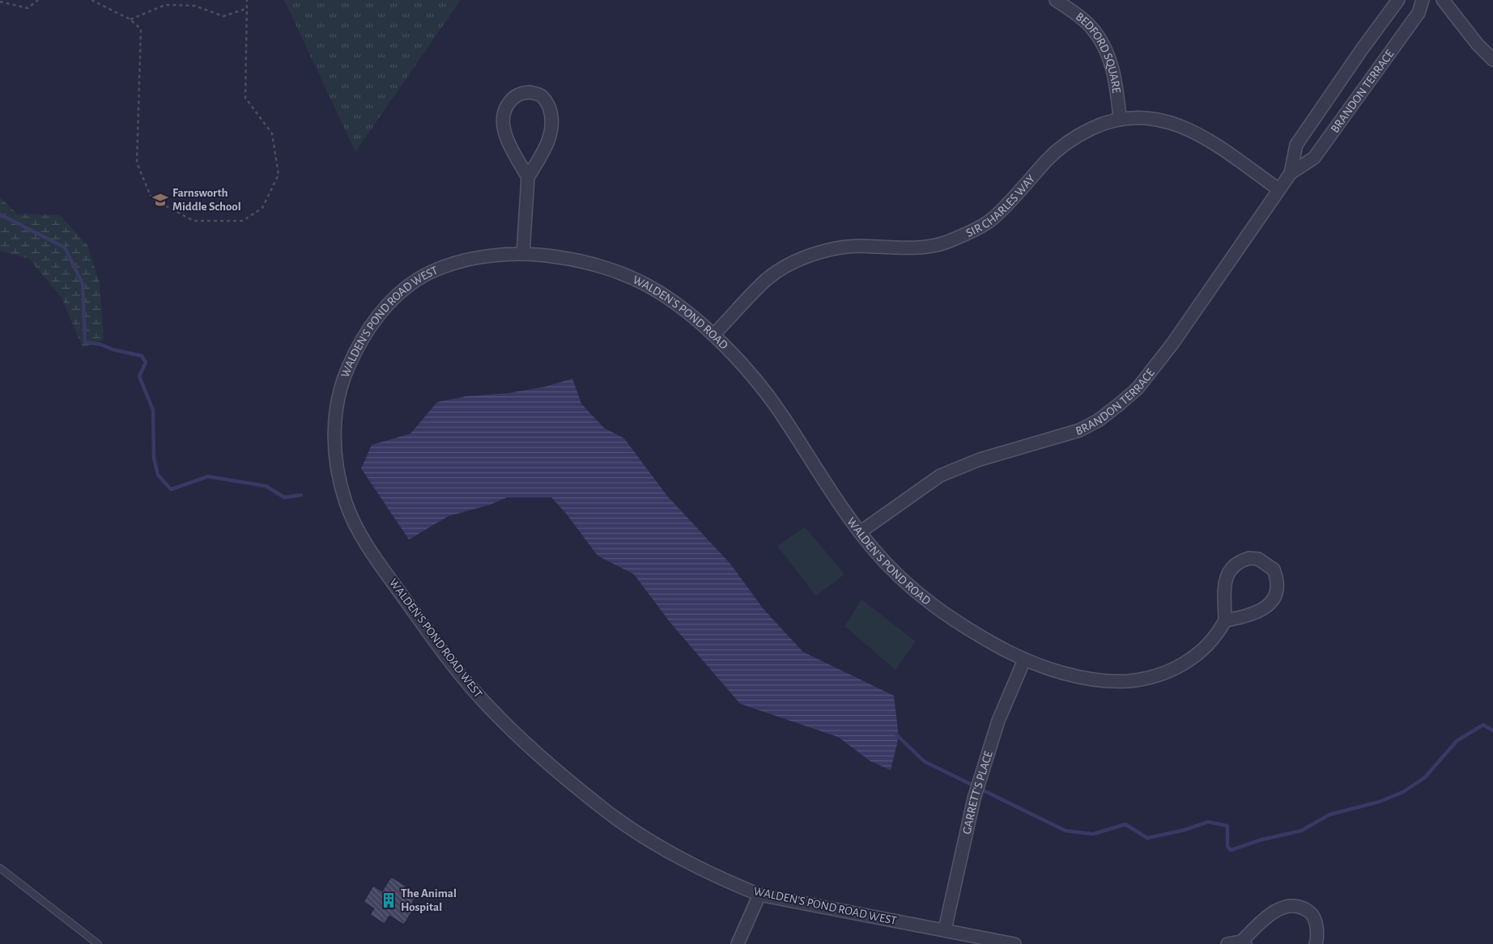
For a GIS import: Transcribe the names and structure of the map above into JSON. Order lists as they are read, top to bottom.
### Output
{
  "streets": {
    "street": [
      "BEDFORD SQUARE",
      "BRANDON TERRACE",
      "SIR CHARLES WAY",
      "WALDEN'S POND ROAD",
      "WALDEN'S POND ROAD WEST",
      "GARRETT'S PLACE"
    ]
  },
  "crossings": [
    ["BEDFORD SQUARE", "SIR CHARLES WAY"],
    ["BRANDON TERRACE", "SIR CHARLES WAY"],
    ["BRANDON TERRACE", "WALDEN'S POND ROAD"],
    ["SIR CHARLES WAY", "WALDEN'S POND ROAD"],
    ["WALDEN'S POND ROAD", "WALDEN'S POND ROAD WEST"],
    ["WALDEN'S POND ROAD", "GARRETT'S PLACE"],
    ["WALDEN'S POND ROAD WEST", "GARRETT'S PLACE"]
  ],
  "places": {
    "school or university": ["Farnsworth Middle School"],
    "building": ["The Animal Hospital"]
  }
}
